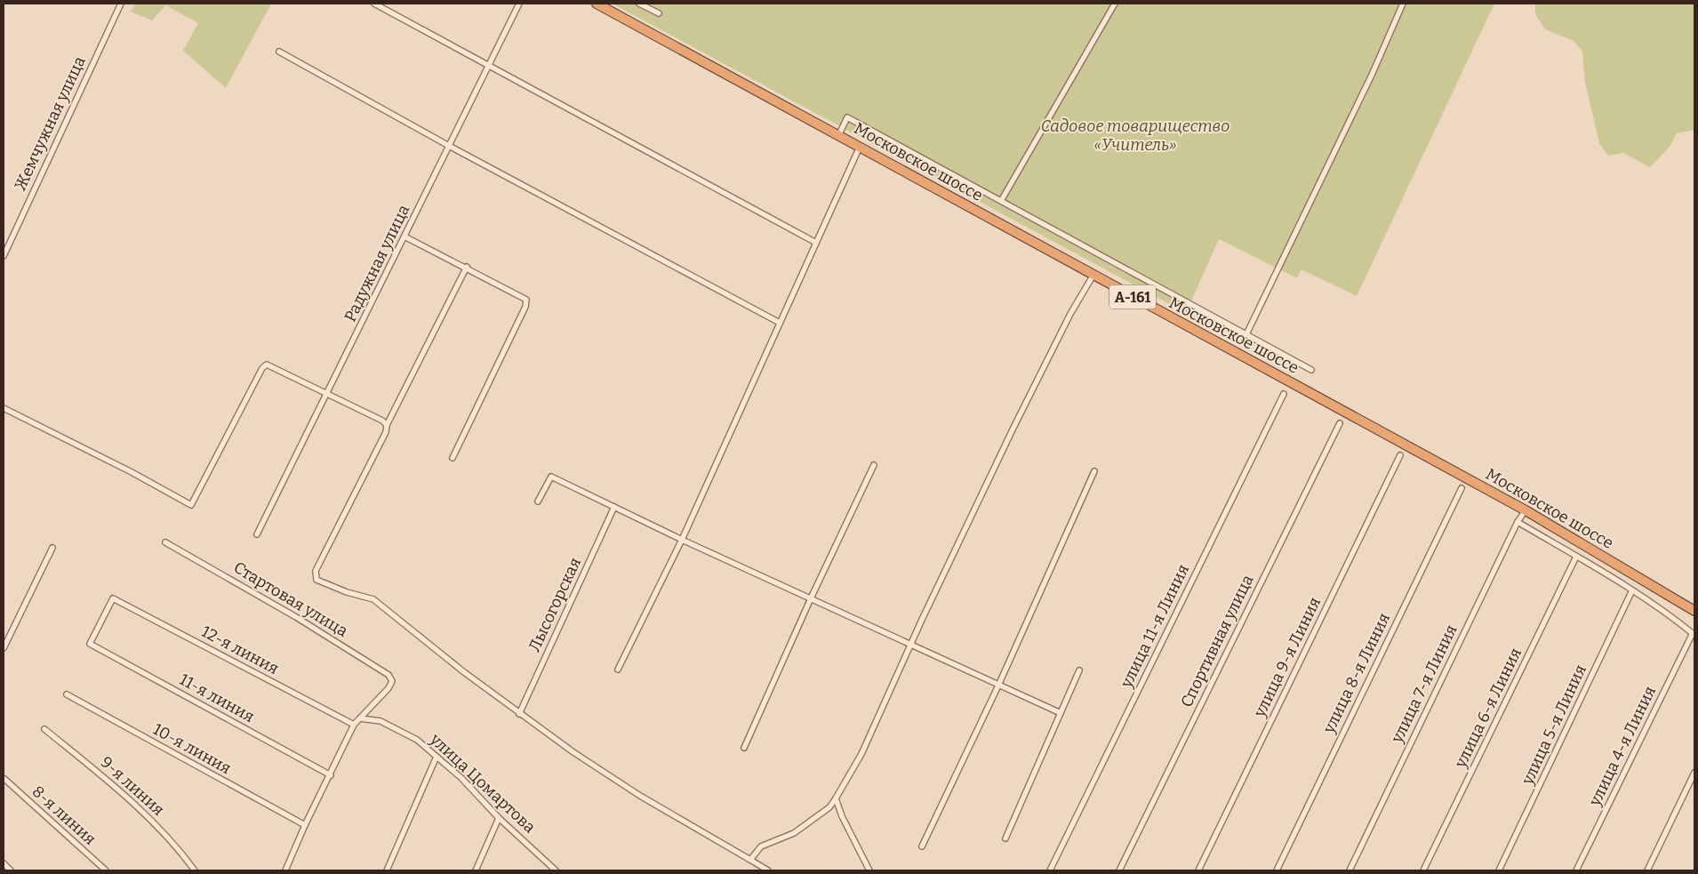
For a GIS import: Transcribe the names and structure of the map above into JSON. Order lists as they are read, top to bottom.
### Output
{
  "streets": {
    "highway": ["Московское шоссе", "А-161"],
    "street": [
      "Жемчужная улица",
      "Радужная улица",
      "Стартовая улица",
      "Лысогорская",
      "улица 11-я Линия",
      "Спортивная улица",
      "12-я линия",
      "улица 9-я Линия",
      "улица 8-я Линия",
      "улица 7-я Линия",
      "11-я линия",
      "улица 6-я Линия",
      "улица 5-я Линия",
      "улица 4-я Линия",
      "10-я линия",
      "улица Цомартова",
      "9-я линия",
      "8-я линия"
    ]
  },
  "crossings": [
    ["Московское шоссе", "А-161"],
    ["Московское шоссе", "улица 7-я Линия"],
    ["Стартовая улица", "улица Цомартова"],
    ["12-я линия", "11-я линия"]
  ],
  "parks": ["Садовое товарищество «Учитель»"]
}
